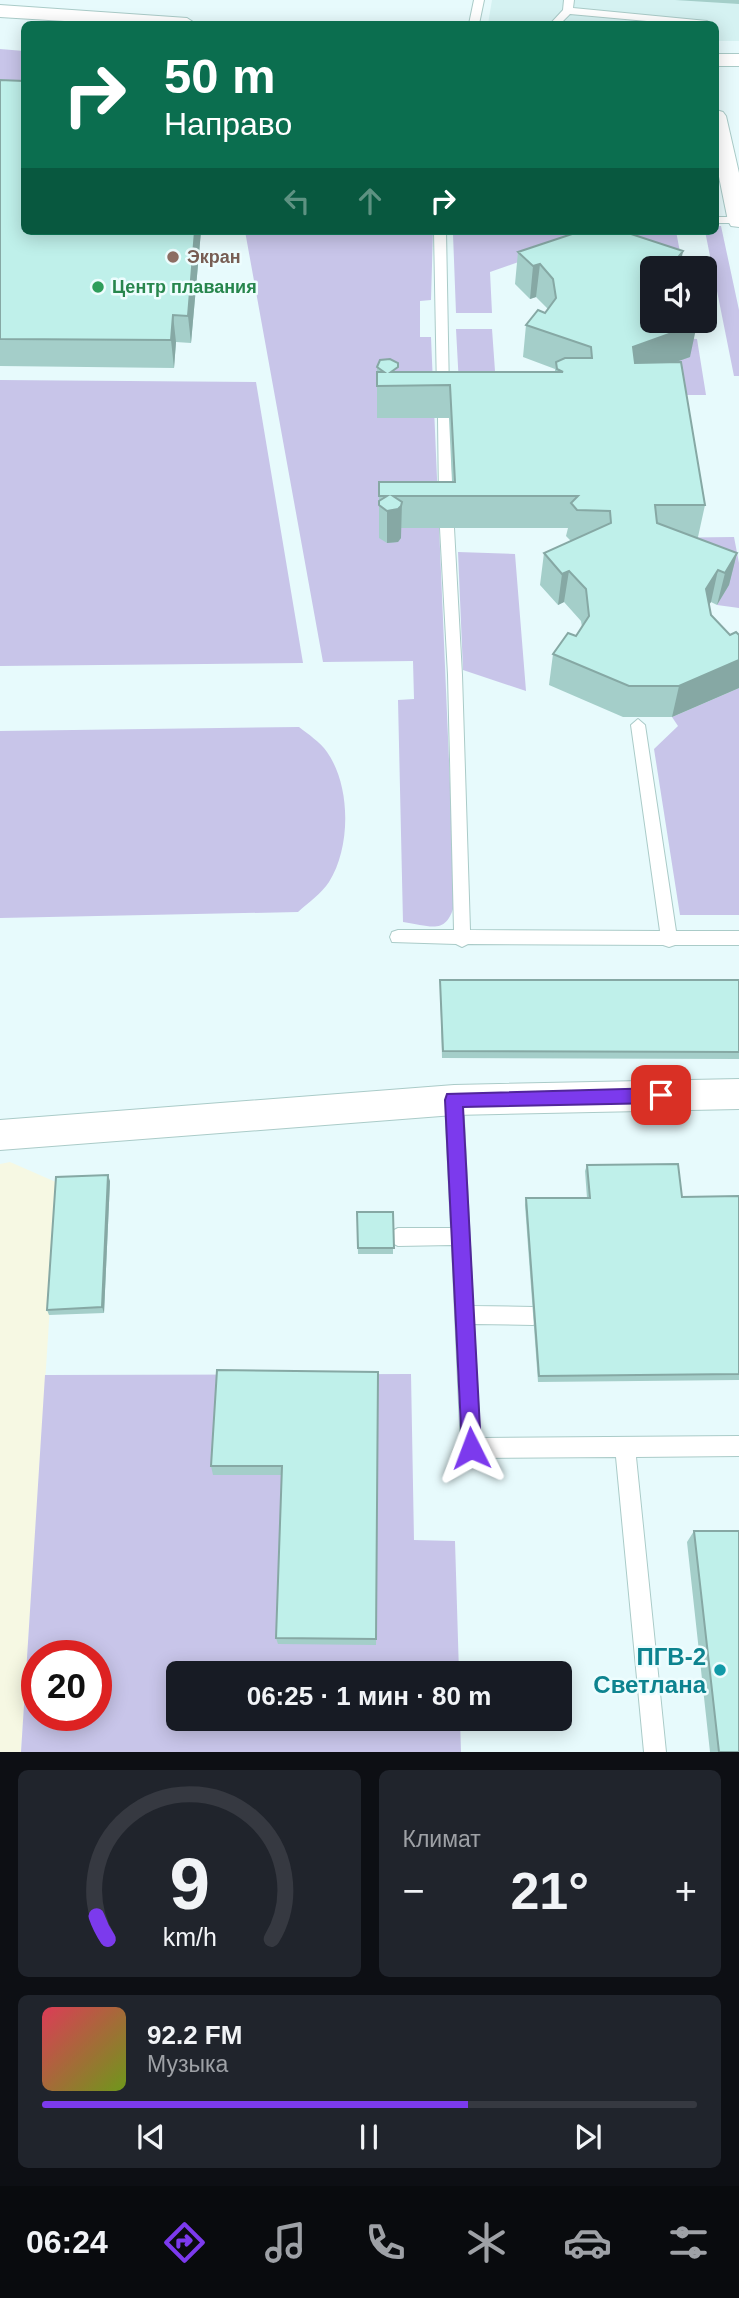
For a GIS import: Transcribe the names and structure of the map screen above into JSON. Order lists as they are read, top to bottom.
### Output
{
  "places": ["Экран", "Центр плавания", "ПГВ-2 Светлана"],
  "page": {
    "turn": ["50 m", "Направо"],
    "limit": "20",
    "trip": "06:25 · 1 мин · 80 m",
    "tile": "Климат",
    "heat": ["−", "21°", "+"],
    "song": ["92.2 FM", "Музыка"],
    "tabs": "06:24",
    "gauge": ["9", "km/h"]
  }
}
